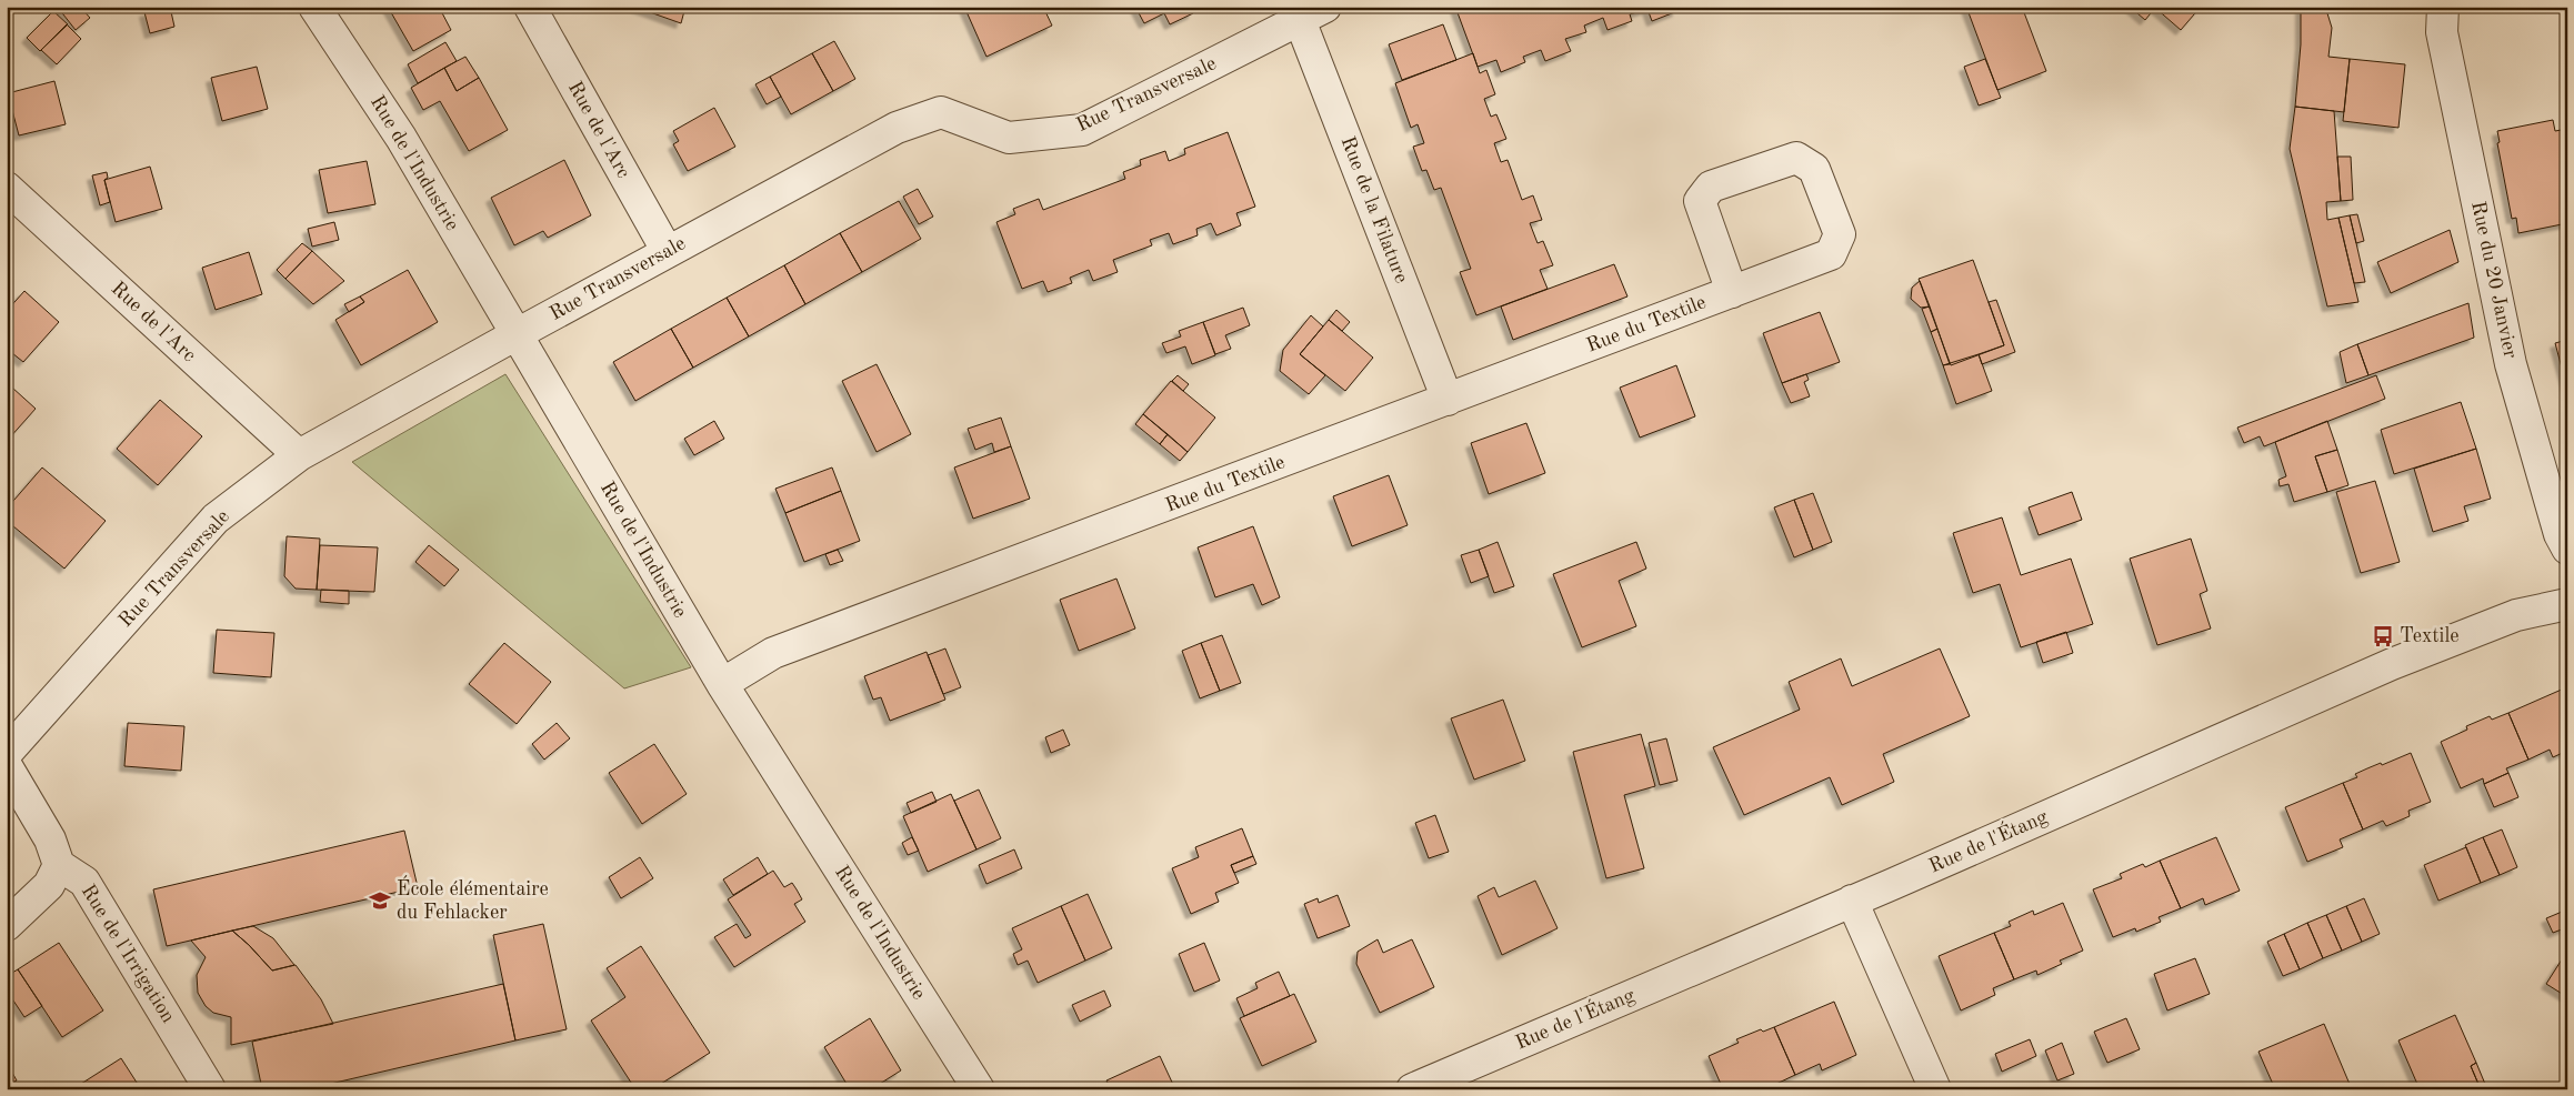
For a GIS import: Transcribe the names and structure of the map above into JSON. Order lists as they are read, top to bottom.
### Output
{
  "streets": {
    "street": [
      "Rue Transversale",
      "Rue de l'Arc",
      "Rue de l'Industrie",
      "Rue de la Filature",
      "Rue du 20 Janvier",
      "Rue du Textile",
      "Rue de l'Étang",
      "Rue de l'Irrigation"
    ]
  },
  "crossings": [
    ["Rue Transversale", "Rue de l'Arc"],
    ["Rue Transversale", "Rue de l'Industrie"],
    ["Rue Transversale", "Rue de la Filature"],
    ["Rue de l'Industrie", "Rue du Textile"],
    ["Rue de la Filature", "Rue du Textile"]
  ],
  "places": {
    "bus stop": ["Textile"],
    "school or university": ["École élémentaire du Fehlacker"]
  }
}
